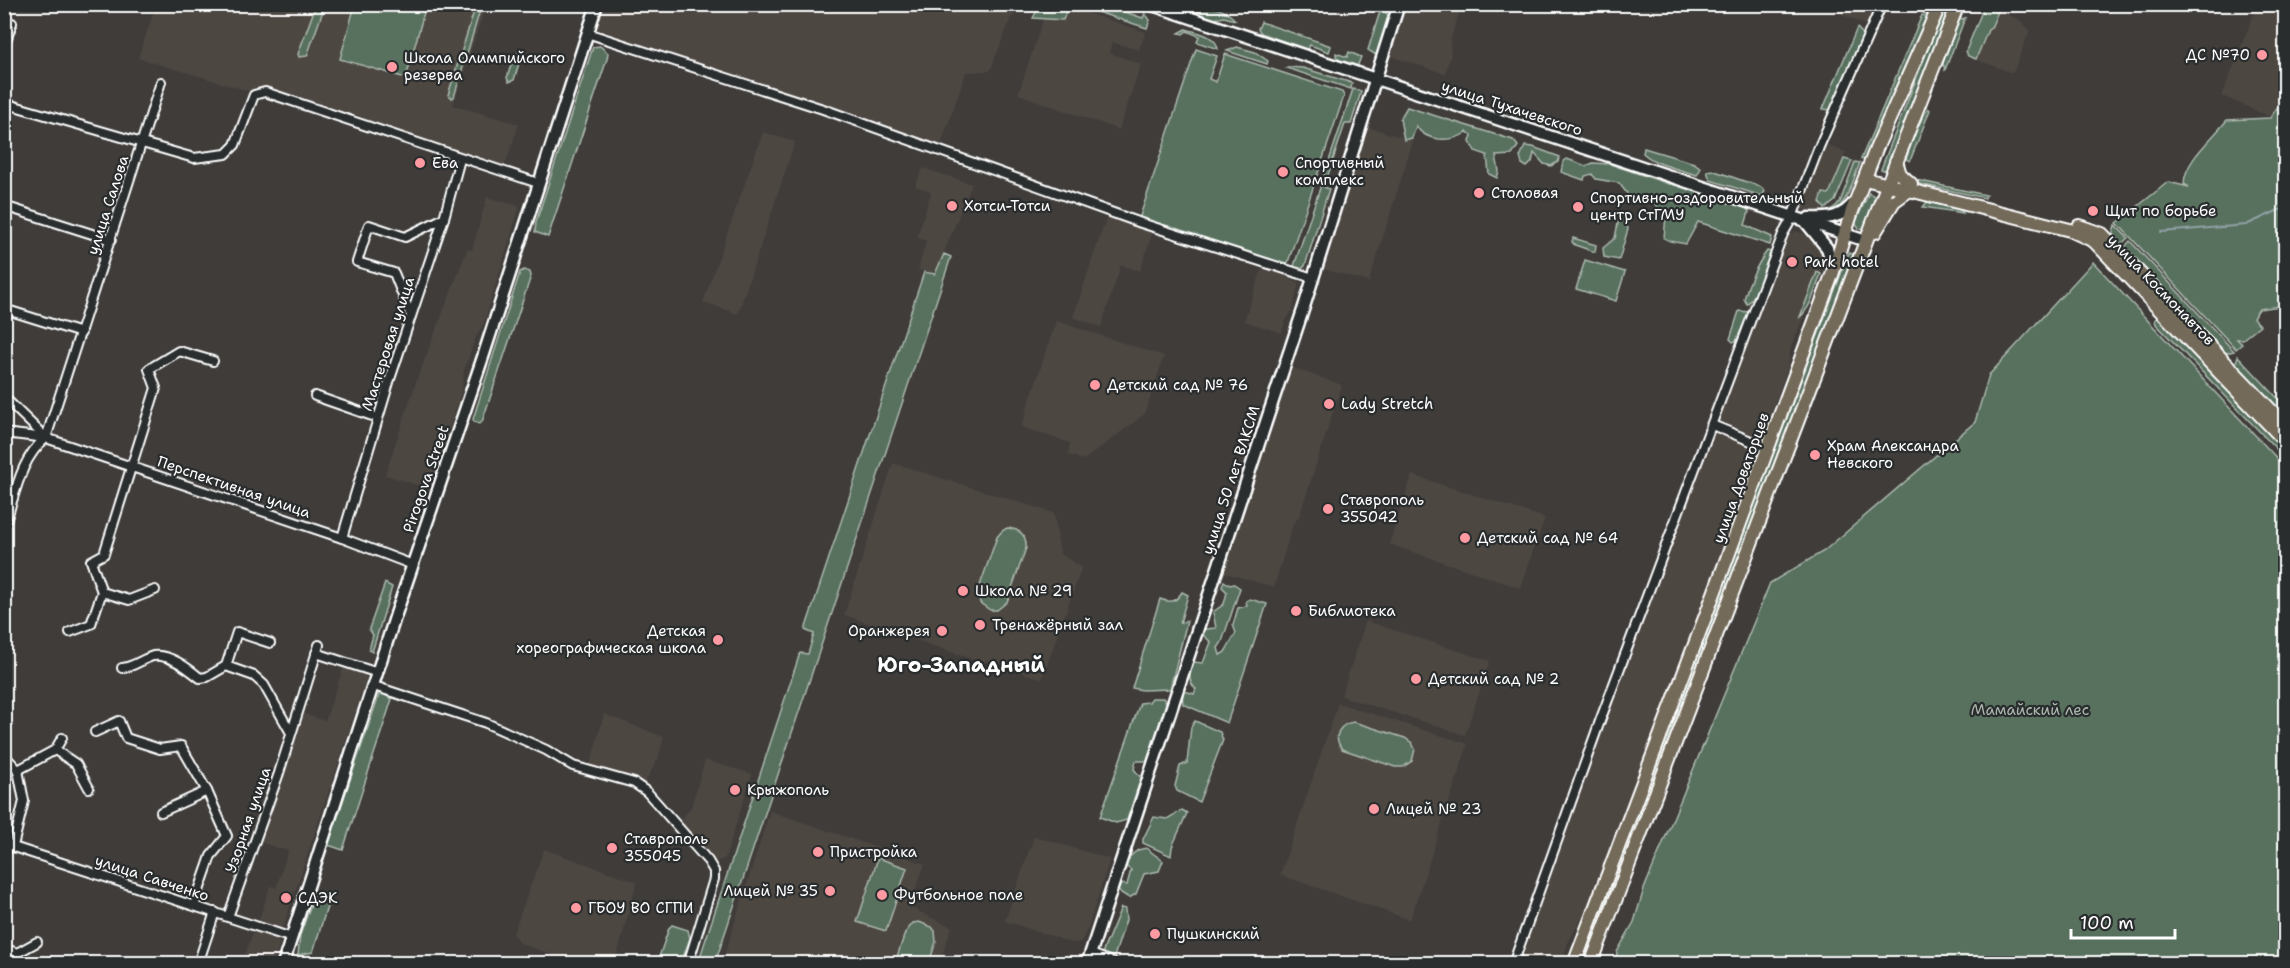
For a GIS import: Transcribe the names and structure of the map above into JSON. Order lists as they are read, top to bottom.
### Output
{
  "streets": {
    "main road": ["улица Космонавтов", "улица Доваторцев"],
    "street": [
      "улица Тухачевского",
      "улица Салова",
      "Мастеровая улица",
      "Pirogova Street",
      "улица 50 лет ВЛКСМ",
      "Перспективная улица",
      "Узорная улица",
      "улица Савченко"
    ]
  },
  "crossings": [
    ["улица Тухачевского", "улица Доваторцев"],
    ["улица Тухачевского", "улица 50 лет ВЛКСМ"],
    ["улица Салова", "Мастеровая улица"],
    ["улица Салова", "Pirogova Street"],
    ["улица Салова", "Перспективная улица"],
    ["Мастеровая улица", "Перспективная улица"],
    ["Pirogova Street", "Перспективная улица"],
    ["Pirogova Street", "Узорная улица"],
    ["Pirogova Street", "улица Савченко"],
    ["Узорная улица", "улица Савченко"]
  ],
  "districts": ["Юго-Западный"],
  "parks": ["Мамайский лес"],
  "places": [
    "ДС №70",
    "Школа Олимпийского резерва",
    "Ева",
    "Спортивный комплекс",
    "Столовая",
    "Хотси-Тотси",
    "Спортивно-оздоровительный центр СтГМУ",
    "Щит по борьбе",
    "Park hotel",
    "Детский сад № 76",
    "Lady Stretch",
    "Храм Александра Невского",
    "Ставрополь 355042",
    "Детский сад № 64",
    "Школа № 29",
    "Библиотека",
    "Тренажёрный зал",
    "Оранжерея",
    "Детская хореографическая школа",
    "Детский сад № 2",
    "Крыжополь",
    "Лицей № 23",
    "Ставрополь 355045",
    "Пристройка",
    "Лицей № 35",
    "Футбольное поле",
    "СДЭК",
    "ГБОУ ВО СГПИ",
    "Пушкинский"
  ],
  "scale_bar": "100 m"
}
